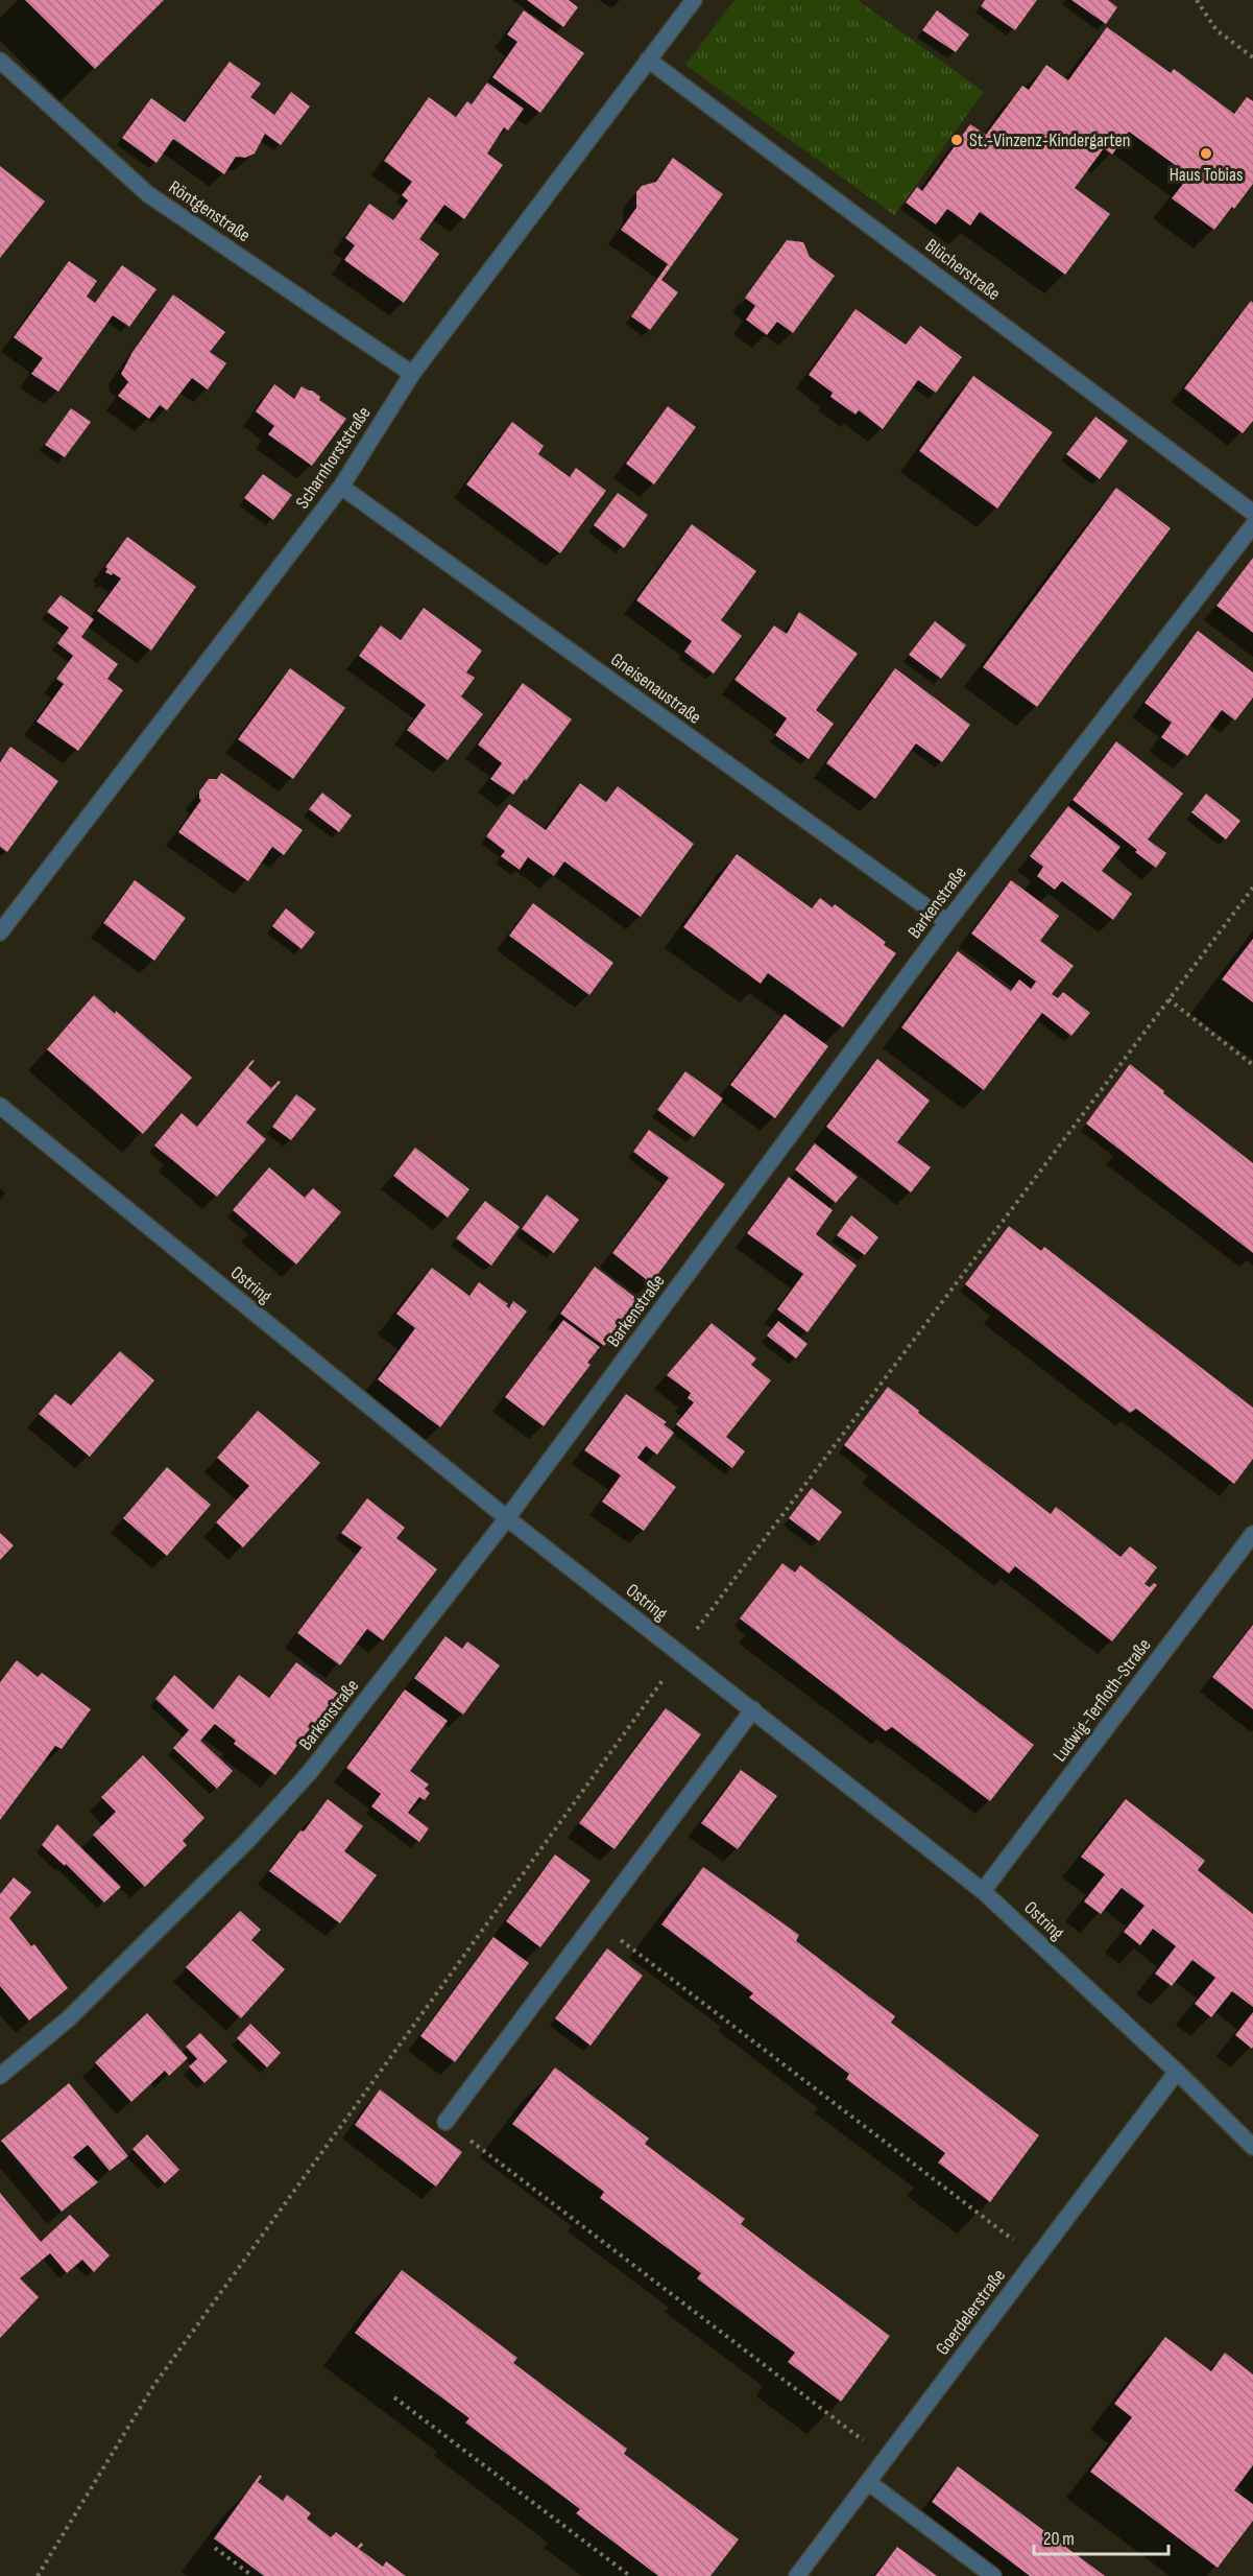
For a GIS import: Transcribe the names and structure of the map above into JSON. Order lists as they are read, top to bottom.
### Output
{
  "streets": {
    "street": [
      "Röntgenstraße",
      "Blücherstraße",
      "Scharnhorststraße",
      "Gneisenaustraße",
      "Barkenstraße",
      "Ostring",
      "Ludwig-Terfloth-Straße",
      "Goerdelerstraße"
    ]
  },
  "crossings": [
    ["Röntgenstraße", "Scharnhorststraße"],
    ["Blücherstraße", "Scharnhorststraße"],
    ["Scharnhorststraße", "Gneisenaustraße"],
    ["Gneisenaustraße", "Barkenstraße"],
    ["Barkenstraße", "Ostring"],
    ["Ostring", "Ludwig-Terfloth-Straße"],
    ["Ostring", "Goerdelerstraße"]
  ],
  "places": ["St.-Vinzenz-Kindergarten", "Haus Tobias"],
  "scale_bar": "20 m"
}
